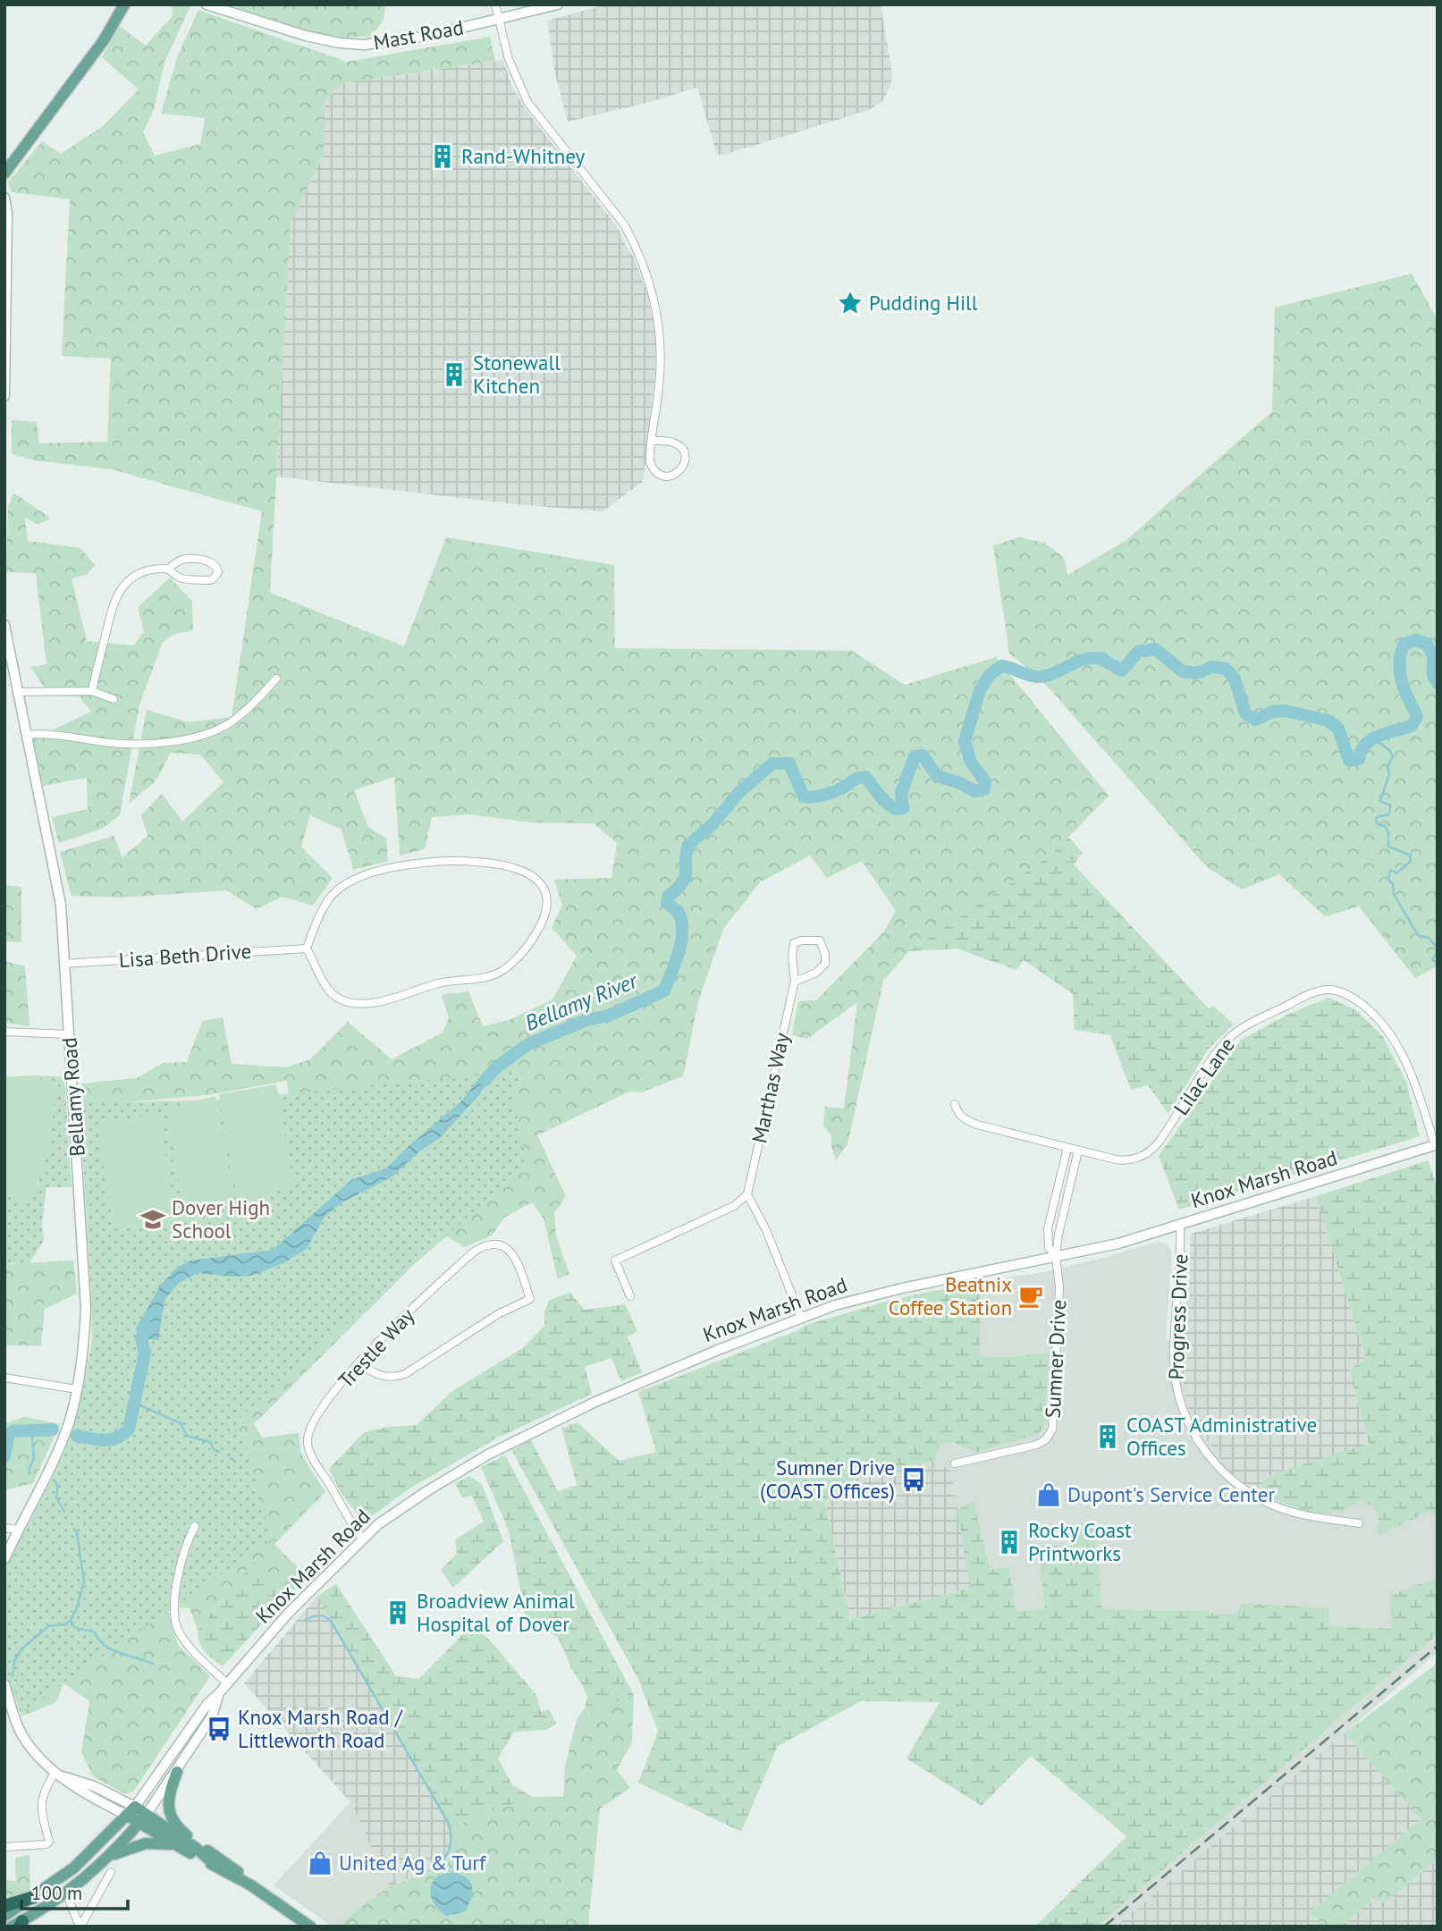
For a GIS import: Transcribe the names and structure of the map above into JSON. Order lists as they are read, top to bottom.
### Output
{
  "streets": {
    "main road": ["Knox Marsh Road"],
    "street": [
      "Mast Road",
      "Lisa Beth Drive",
      "Lilac Lane",
      "Marthas Way",
      "Bellamy Road",
      "Progress Drive",
      "Trestle Way",
      "Sumner Drive"
    ]
  },
  "crossings": [
    ["Lisa Beth Drive", "Bellamy Road"],
    ["Lilac Lane", "Knox Marsh Road"],
    ["Knox Marsh Road", "Progress Drive"],
    ["Knox Marsh Road", "Trestle Way"],
    ["Knox Marsh Road", "Sumner Drive"]
  ],
  "water": ["Bellamy River"],
  "places": {
    "building": [
      "Rand-Whitney",
      "Stonewall Kitchen",
      "COAST Administrative Offices",
      "Rocky Coast Printworks",
      "Broadview Animal Hospital of Dover"
    ],
    "place": ["Pudding Hill"],
    "school or university": ["Dover High School"],
    "cafe": ["Beatnix Coffee Station"],
    "bus stop": ["Sumner Drive (COAST Offices)", "Knox Marsh Road / Littleworth Road"],
    "shop": ["Dupont's Service Center", "United Ag & Turf"]
  },
  "scale_bar": "100 m"
}
